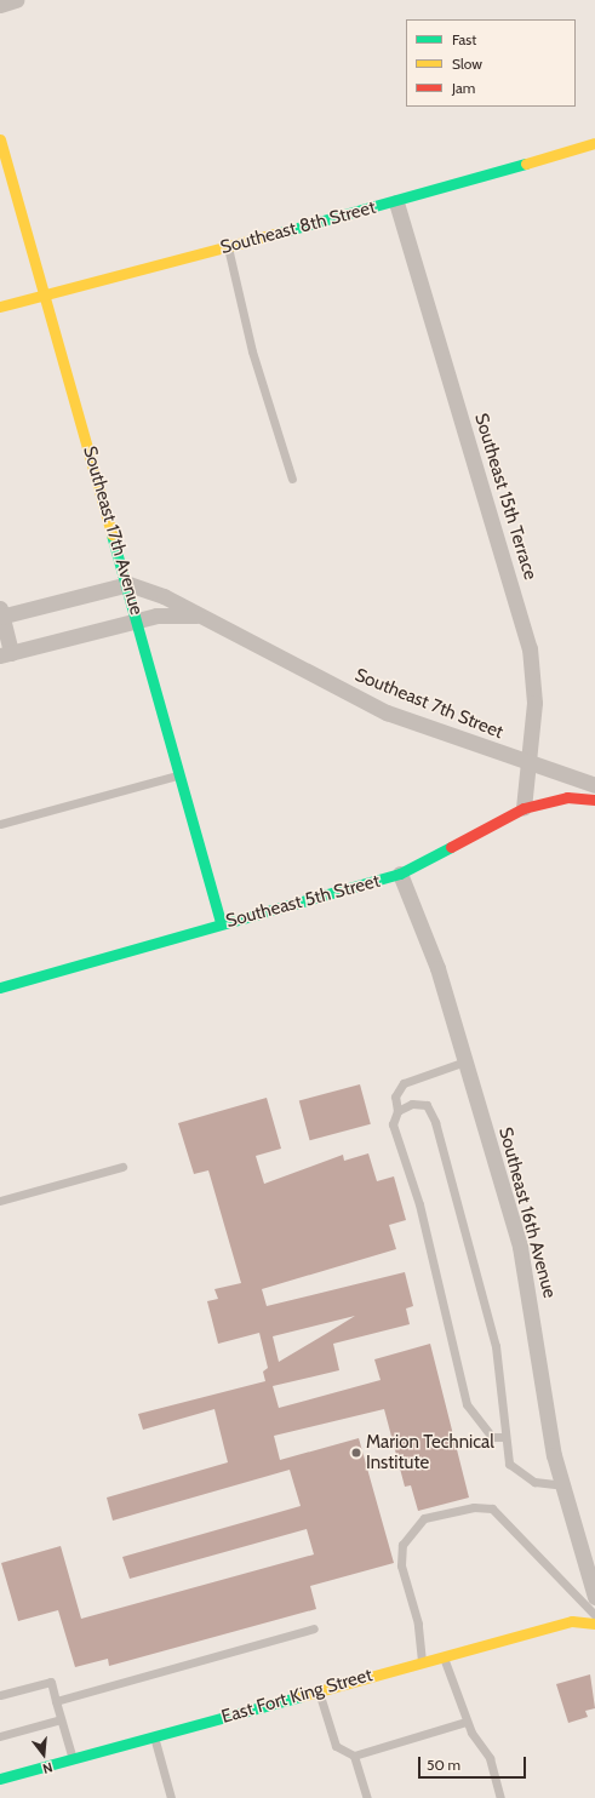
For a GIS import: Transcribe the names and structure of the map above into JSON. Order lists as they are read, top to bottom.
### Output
{
  "streets": {
    "street": [
      "Southeast 8th Street",
      "Southeast 15th Terrace",
      "Southeast 17th Avenue",
      "Southeast 7th Street",
      "Southeast 5th Street",
      "Southeast 16th Avenue",
      "East Fort King Street"
    ]
  },
  "crossings": [
    ["Southeast 8th Street", "Southeast 15th Terrace"],
    ["Southeast 8th Street", "Southeast 17th Avenue"],
    ["Southeast 15th Terrace", "Southeast 7th Street"],
    ["Southeast 15th Terrace", "Southeast 5th Street"],
    ["Southeast 17th Avenue", "Southeast 7th Street"],
    ["Southeast 17th Avenue", "Southeast 5th Street"],
    ["Southeast 5th Street", "Southeast 16th Avenue"]
  ],
  "places": ["Marion Technical Institute"],
  "legend": ["Fast", "Slow", "Jam"],
  "scale_bar": "50 m",
  "north": "bottom"
}
